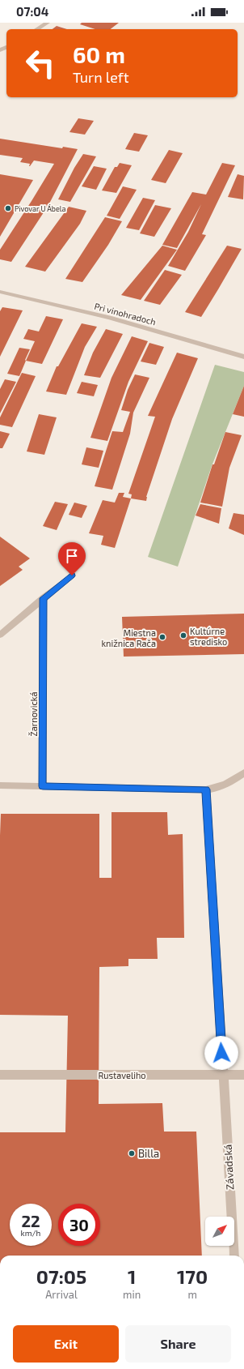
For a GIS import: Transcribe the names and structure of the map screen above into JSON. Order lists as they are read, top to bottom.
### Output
{
  "streets": {
    "street": [
      "Pri vinohradoch",
      "Žarnovická",
      "Rustaveliho",
      "Závadská"
    ]
  },
  "crossings": [
    ["Rustaveliho", "Závadská"]
  ],
  "places": [
    "Pivovar U Ábela",
    "Kultúrne stredisko",
    "Miestna knižnica Rača",
    "Billa"
  ],
  "north": "top right",
  "page": {
    "status": "07:04",
    "turn": ["60 m", "Turn left"],
    "speed": "22 km/h",
    "limit": "30",
    "eta": [
      "07:05",
      "Arrival",
      "1",
      "min",
      "170",
      "m"
    ],
    "buttons": ["Exit", "Share"]
  }
}
